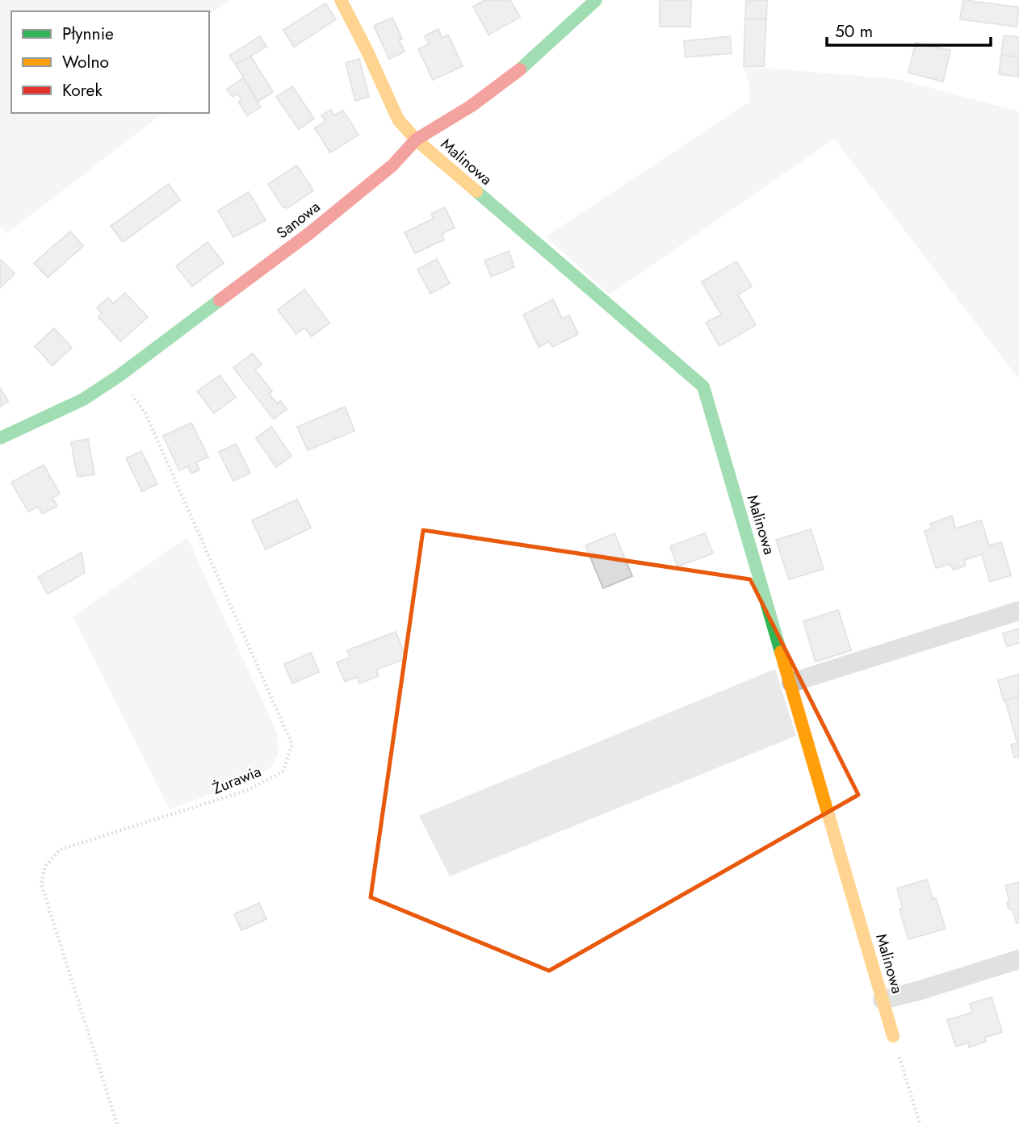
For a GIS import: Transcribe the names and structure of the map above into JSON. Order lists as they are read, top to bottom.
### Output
{
  "streets": {
    "street": ["Malinowa", "Sanowa"],
    "path": ["Żurawia"]
  },
  "crossings": [
    ["Malinowa", "Sanowa"],
    ["Sanowa", "Żurawia"]
  ],
  "legend": ["Płynnie", "Wolno", "Korek"],
  "scale_bar": "50 m"
}
